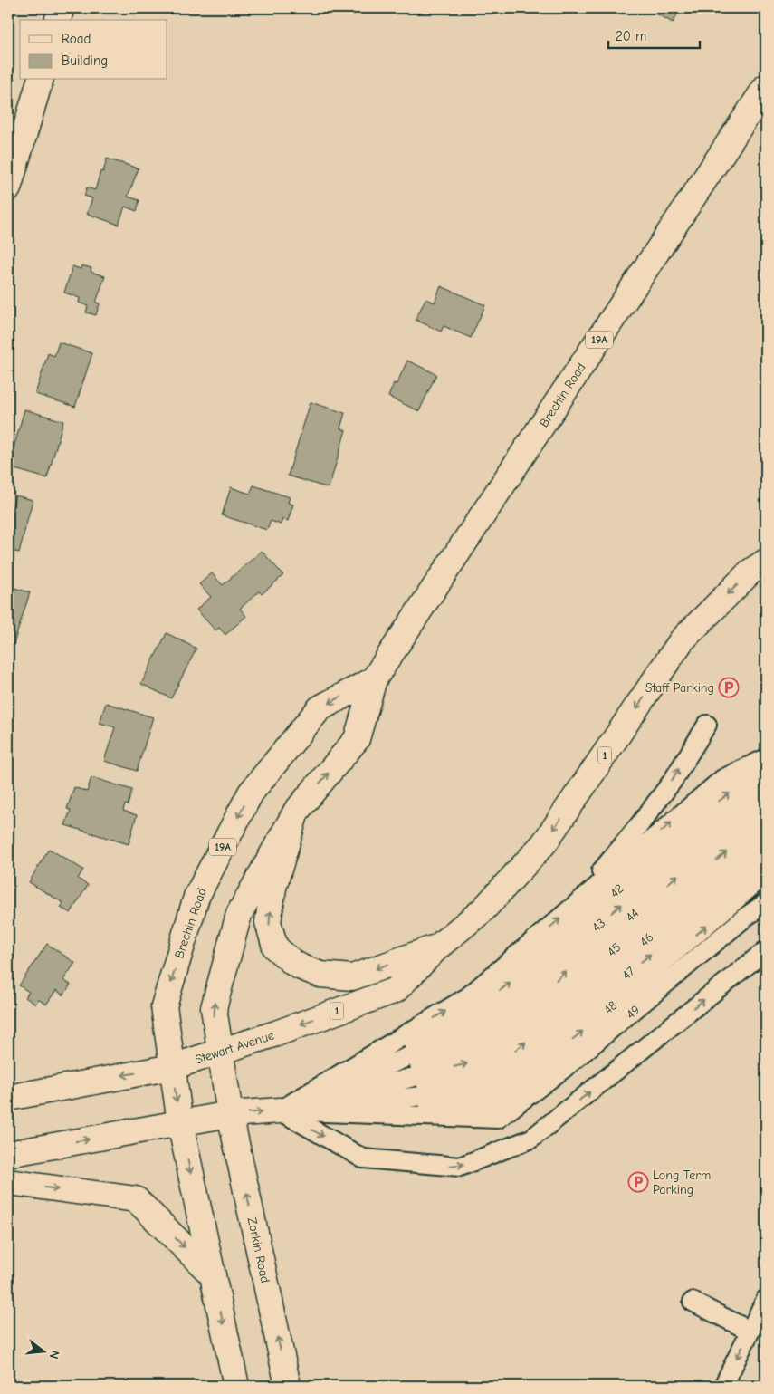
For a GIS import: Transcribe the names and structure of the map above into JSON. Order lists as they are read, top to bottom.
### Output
{
  "streets": {
    "main road": [
      "19A",
      "Brechin Road",
      "1",
      "Stewart Avenue",
      "Zorkin Road"
    ],
    "lane": [
      "42",
      "44",
      "43",
      "46",
      "45",
      "47",
      "48",
      "49"
    ]
  },
  "crossings": [
    ["Brechin Road", "Stewart Avenue"],
    ["Brechin Road", "Zorkin Road"],
    ["1", "Stewart Avenue"],
    ["42", "44"],
    ["42", "43"],
    ["42", "46"],
    ["42", "45"],
    ["42", "47"],
    ["42", "48"],
    ["42", "49"],
    ["44", "43"],
    ["44", "46"],
    ["44", "45"],
    ["44", "47"],
    ["44", "48"],
    ["44", "49"],
    ["43", "46"],
    ["43", "45"],
    ["43", "47"],
    ["43", "48"],
    ["43", "49"],
    ["46", "45"],
    ["46", "47"],
    ["46", "48"],
    ["46", "49"],
    ["45", "47"],
    ["45", "48"],
    ["45", "49"],
    ["47", "48"],
    ["47", "49"],
    ["48", "49"]
  ],
  "places": {
    "parking": ["Staff Parking", "Long Term Parking"]
  },
  "legend": ["Road", "Building"],
  "scale_bar": "20 m",
  "north": "right"
}
